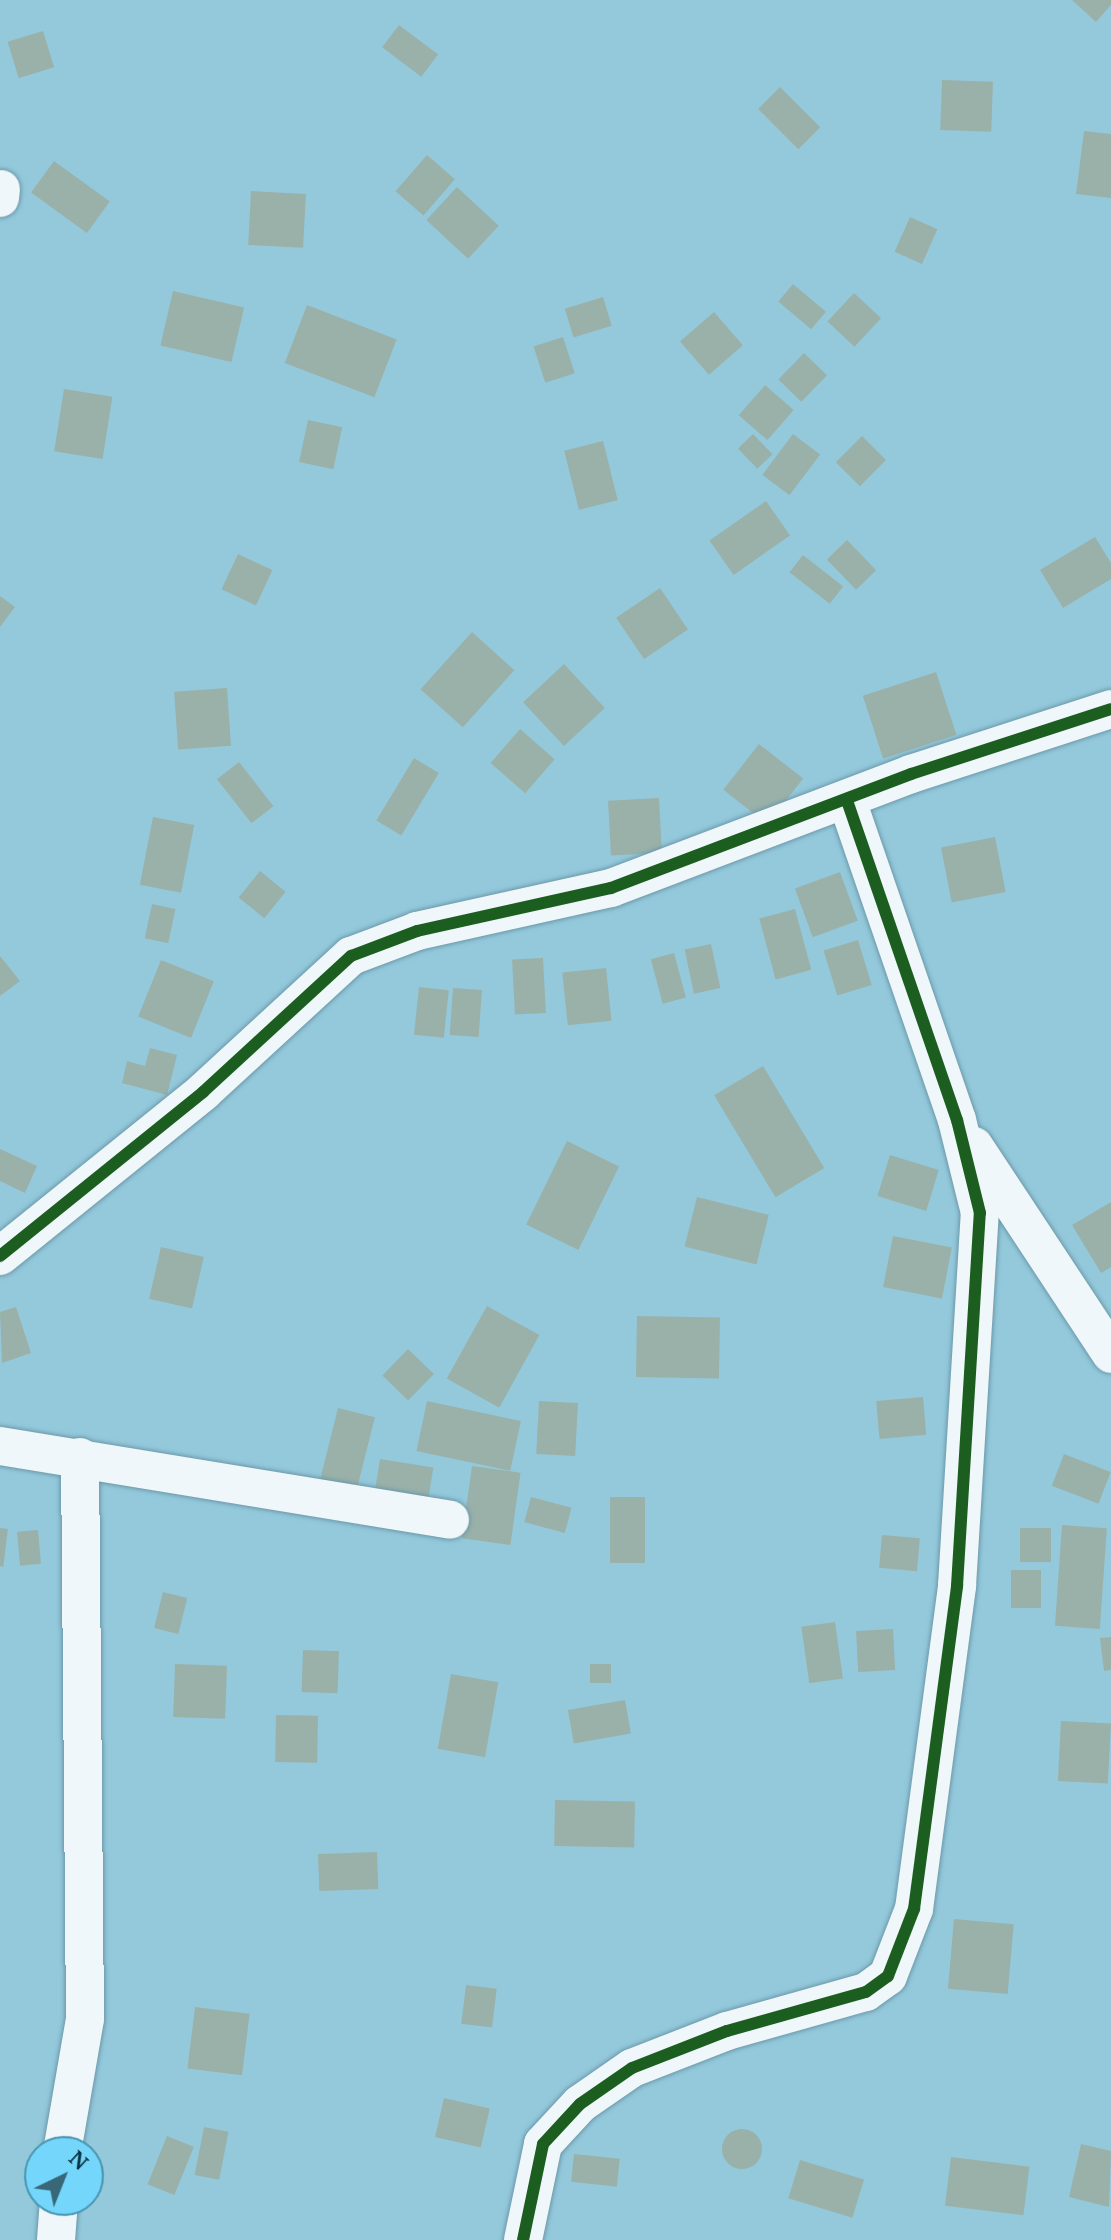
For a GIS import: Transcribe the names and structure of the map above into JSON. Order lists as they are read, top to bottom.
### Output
{
  "north": "top right"
}
